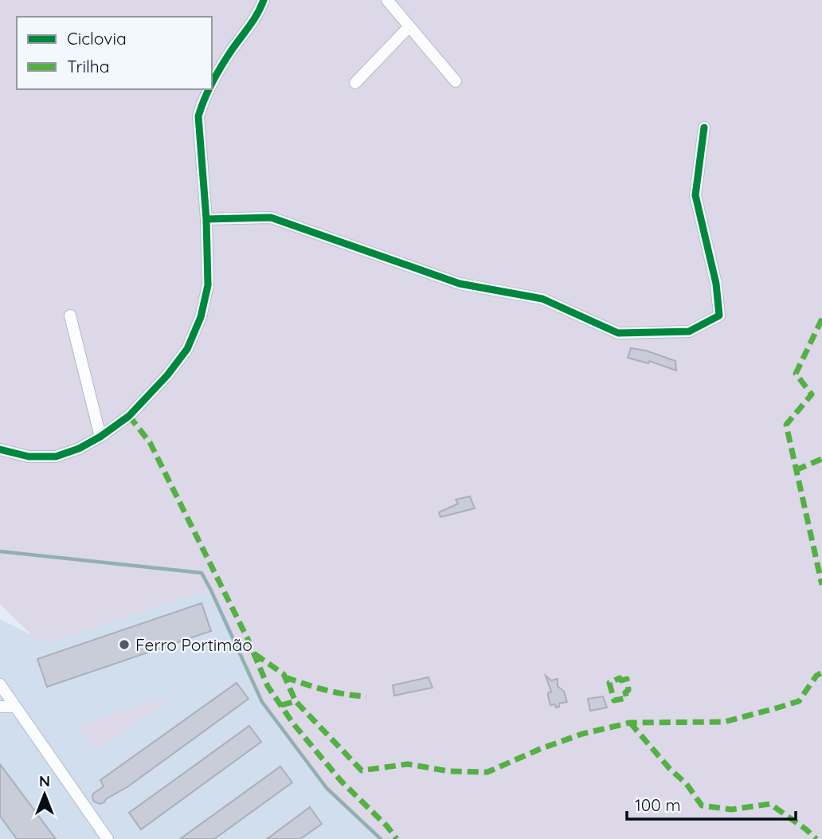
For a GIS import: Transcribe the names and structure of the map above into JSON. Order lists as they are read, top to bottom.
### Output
{
  "places": ["Ferro Portimão"],
  "legend": ["Ciclovia", "Trilha"],
  "scale_bar": "100 m",
  "north": "top"
}
